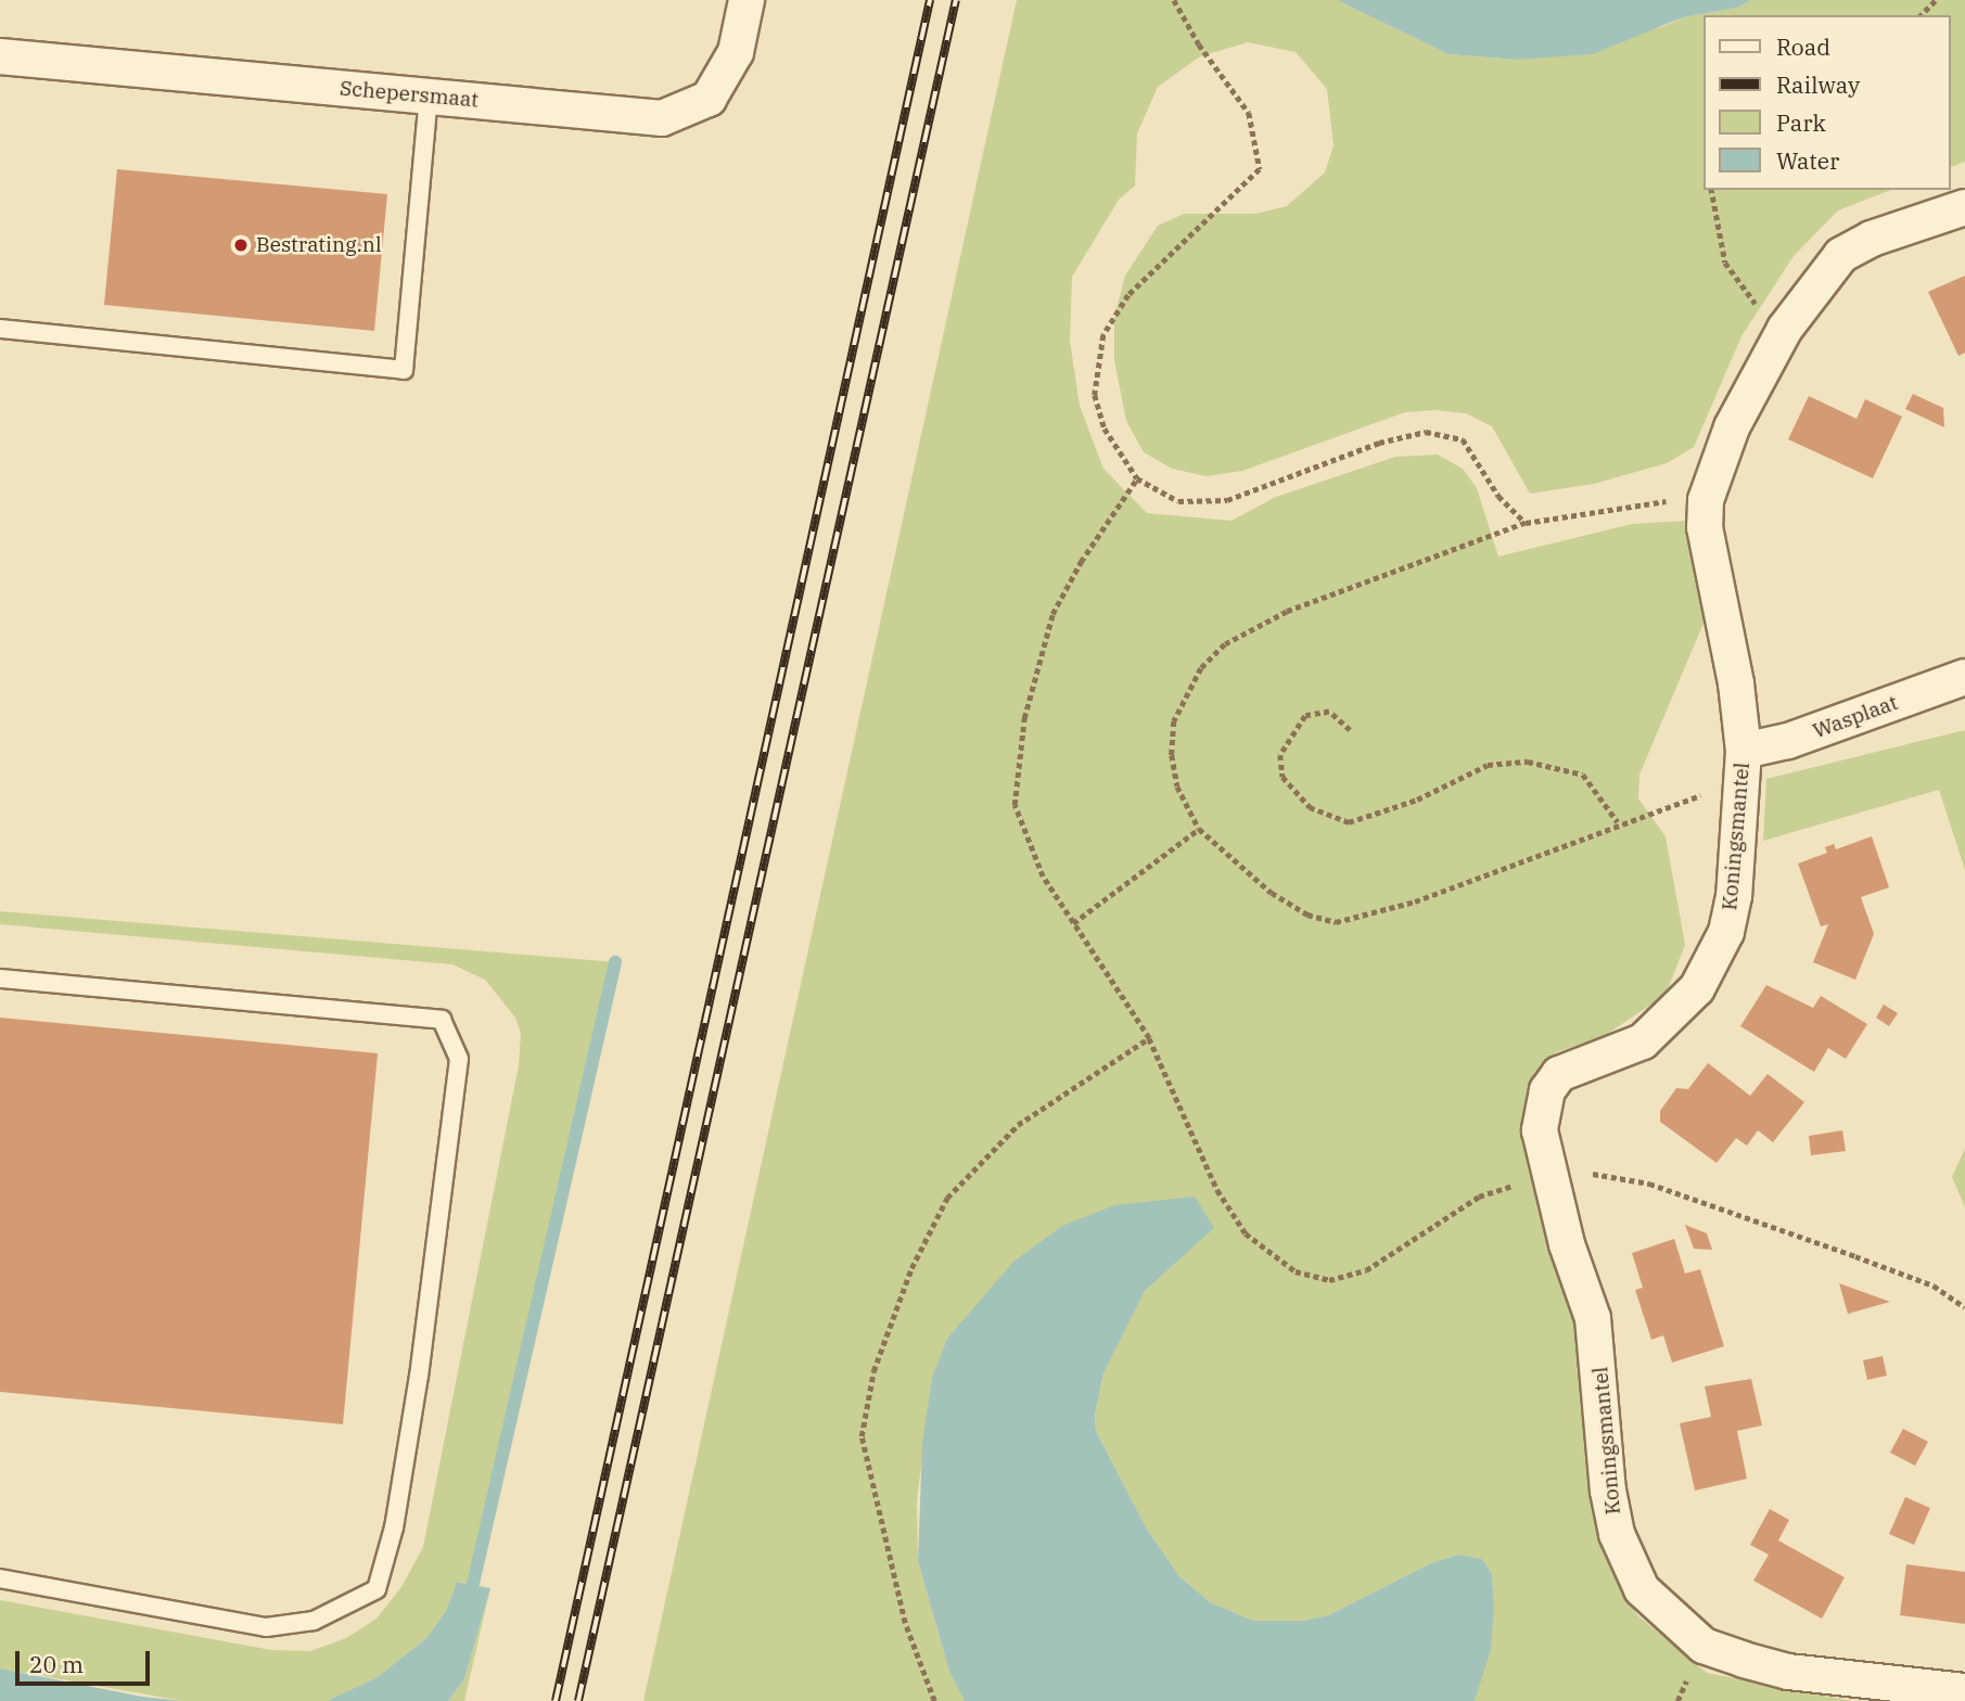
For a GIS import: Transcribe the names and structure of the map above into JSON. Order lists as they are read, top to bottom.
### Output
{
  "streets": {
    "street": ["Schepersmaat", "Wasplaat", "Koningsmantel"]
  },
  "crossings": [
    ["Wasplaat", "Koningsmantel"]
  ],
  "places": ["Bestrating.nl"],
  "legend": [
    "Road",
    "Railway",
    "Park",
    "Water"
  ],
  "scale_bar": "20 m"
}
